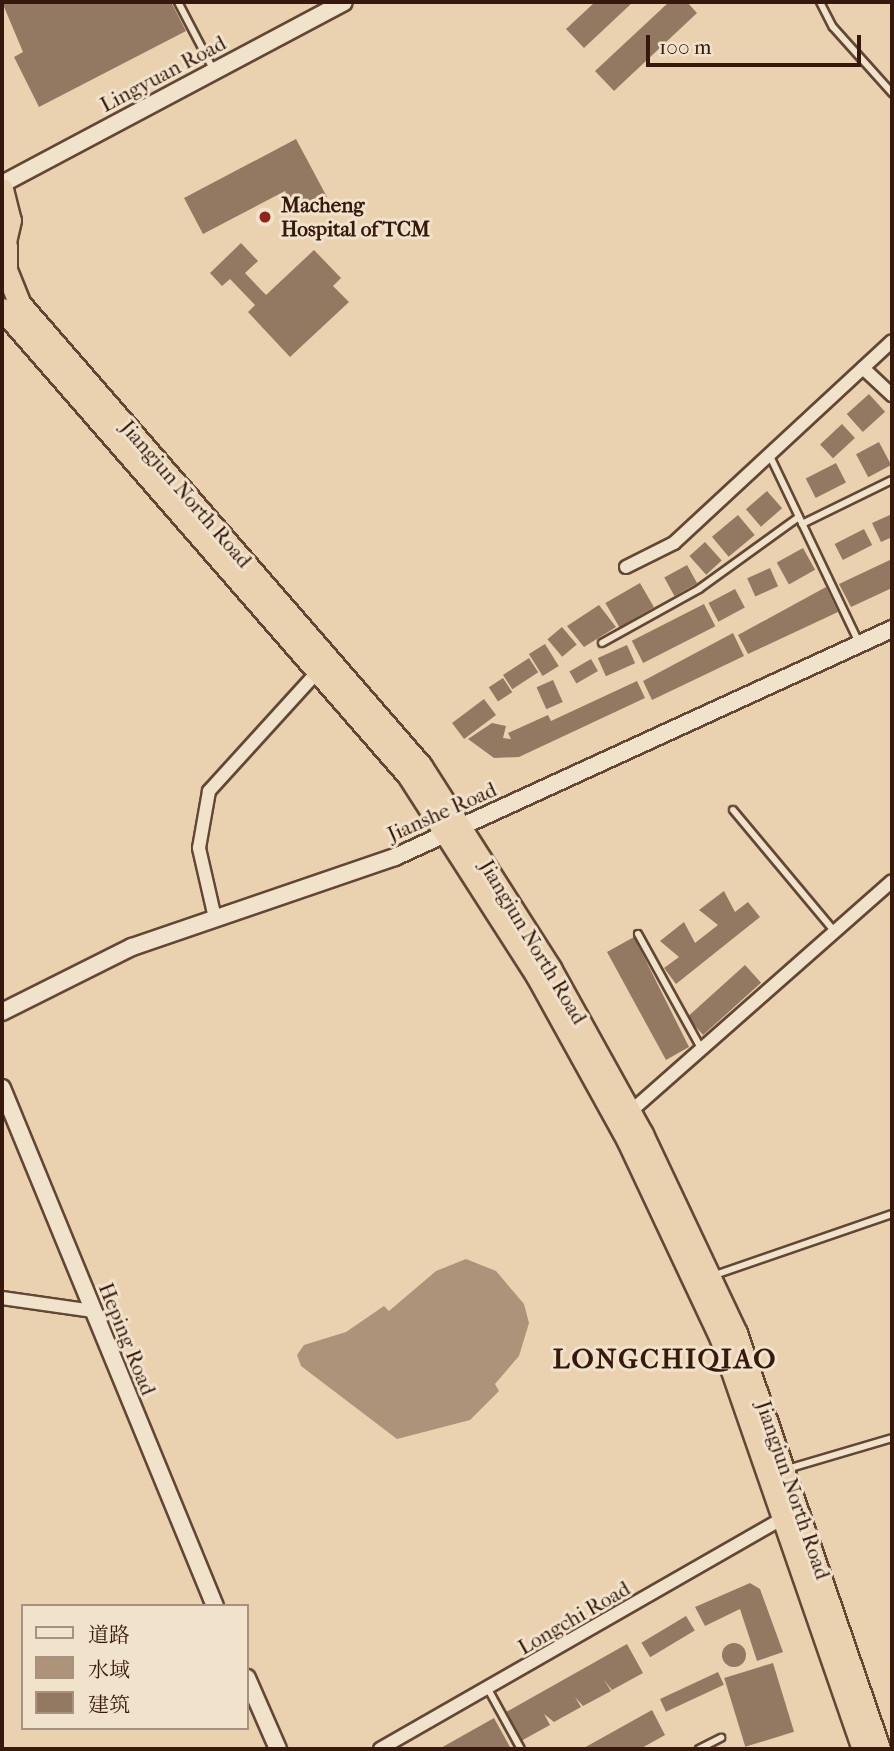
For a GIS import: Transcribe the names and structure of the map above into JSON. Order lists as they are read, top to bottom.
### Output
{
  "streets": {
    "highway": ["Jiangjun North Road"],
    "street": [
      "Lingyuan Road",
      "Jianshe Road",
      "Heping Road",
      "Longchi Road"
    ]
  },
  "crossings": [
    ["Lingyuan Road", "Jiangjun North Road"],
    ["Jiangjun North Road", "Jianshe Road"],
    ["Jiangjun North Road", "Longchi Road"]
  ],
  "districts": ["LONGCHIQIAO"],
  "places": ["Macheng Hospital of TCM"],
  "legend": ["道路", "水域", "建筑"],
  "scale_bar": "100 m"
}
